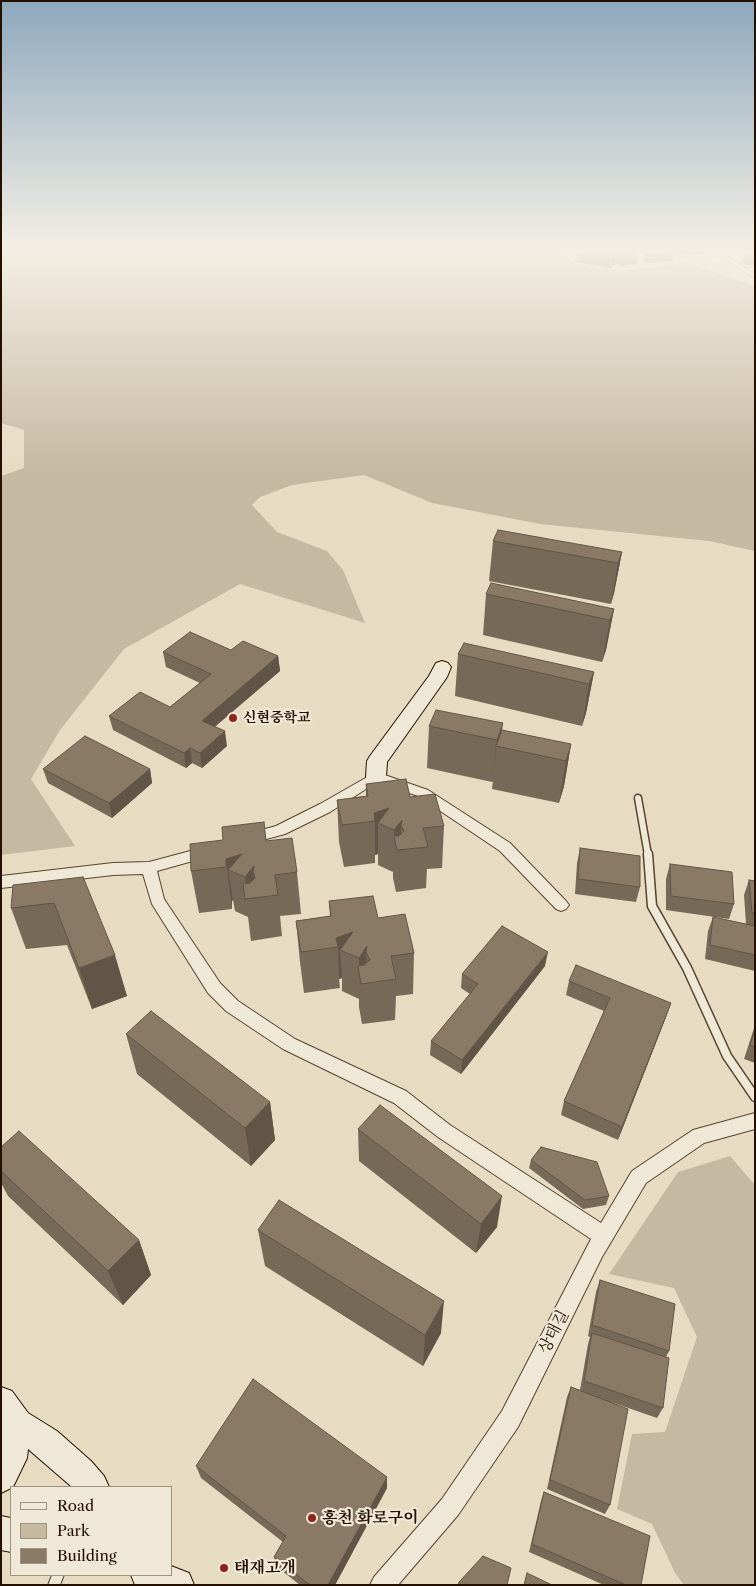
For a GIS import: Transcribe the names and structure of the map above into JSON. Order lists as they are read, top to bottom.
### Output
{
  "streets": {
    "street": ["상태길"]
  },
  "places": ["신현중학교", "홍천 화로구이", "태재고개"],
  "legend": ["Road", "Park", "Building"]
}
